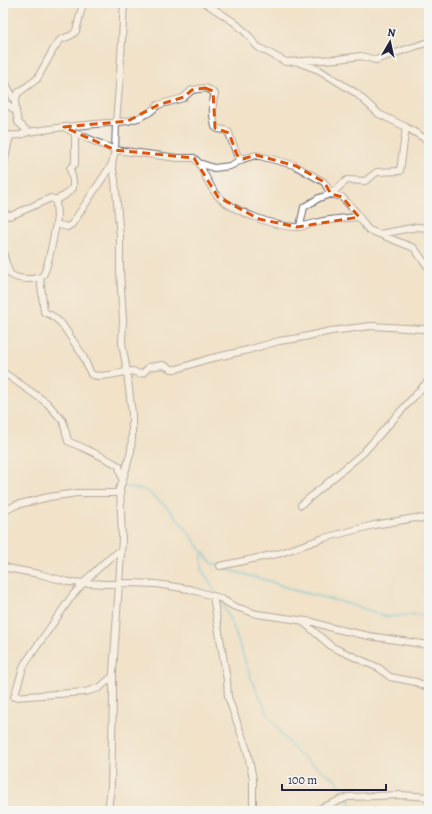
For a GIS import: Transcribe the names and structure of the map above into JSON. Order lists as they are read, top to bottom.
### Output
{
  "scale_bar": "100 m",
  "north": "top"
}
